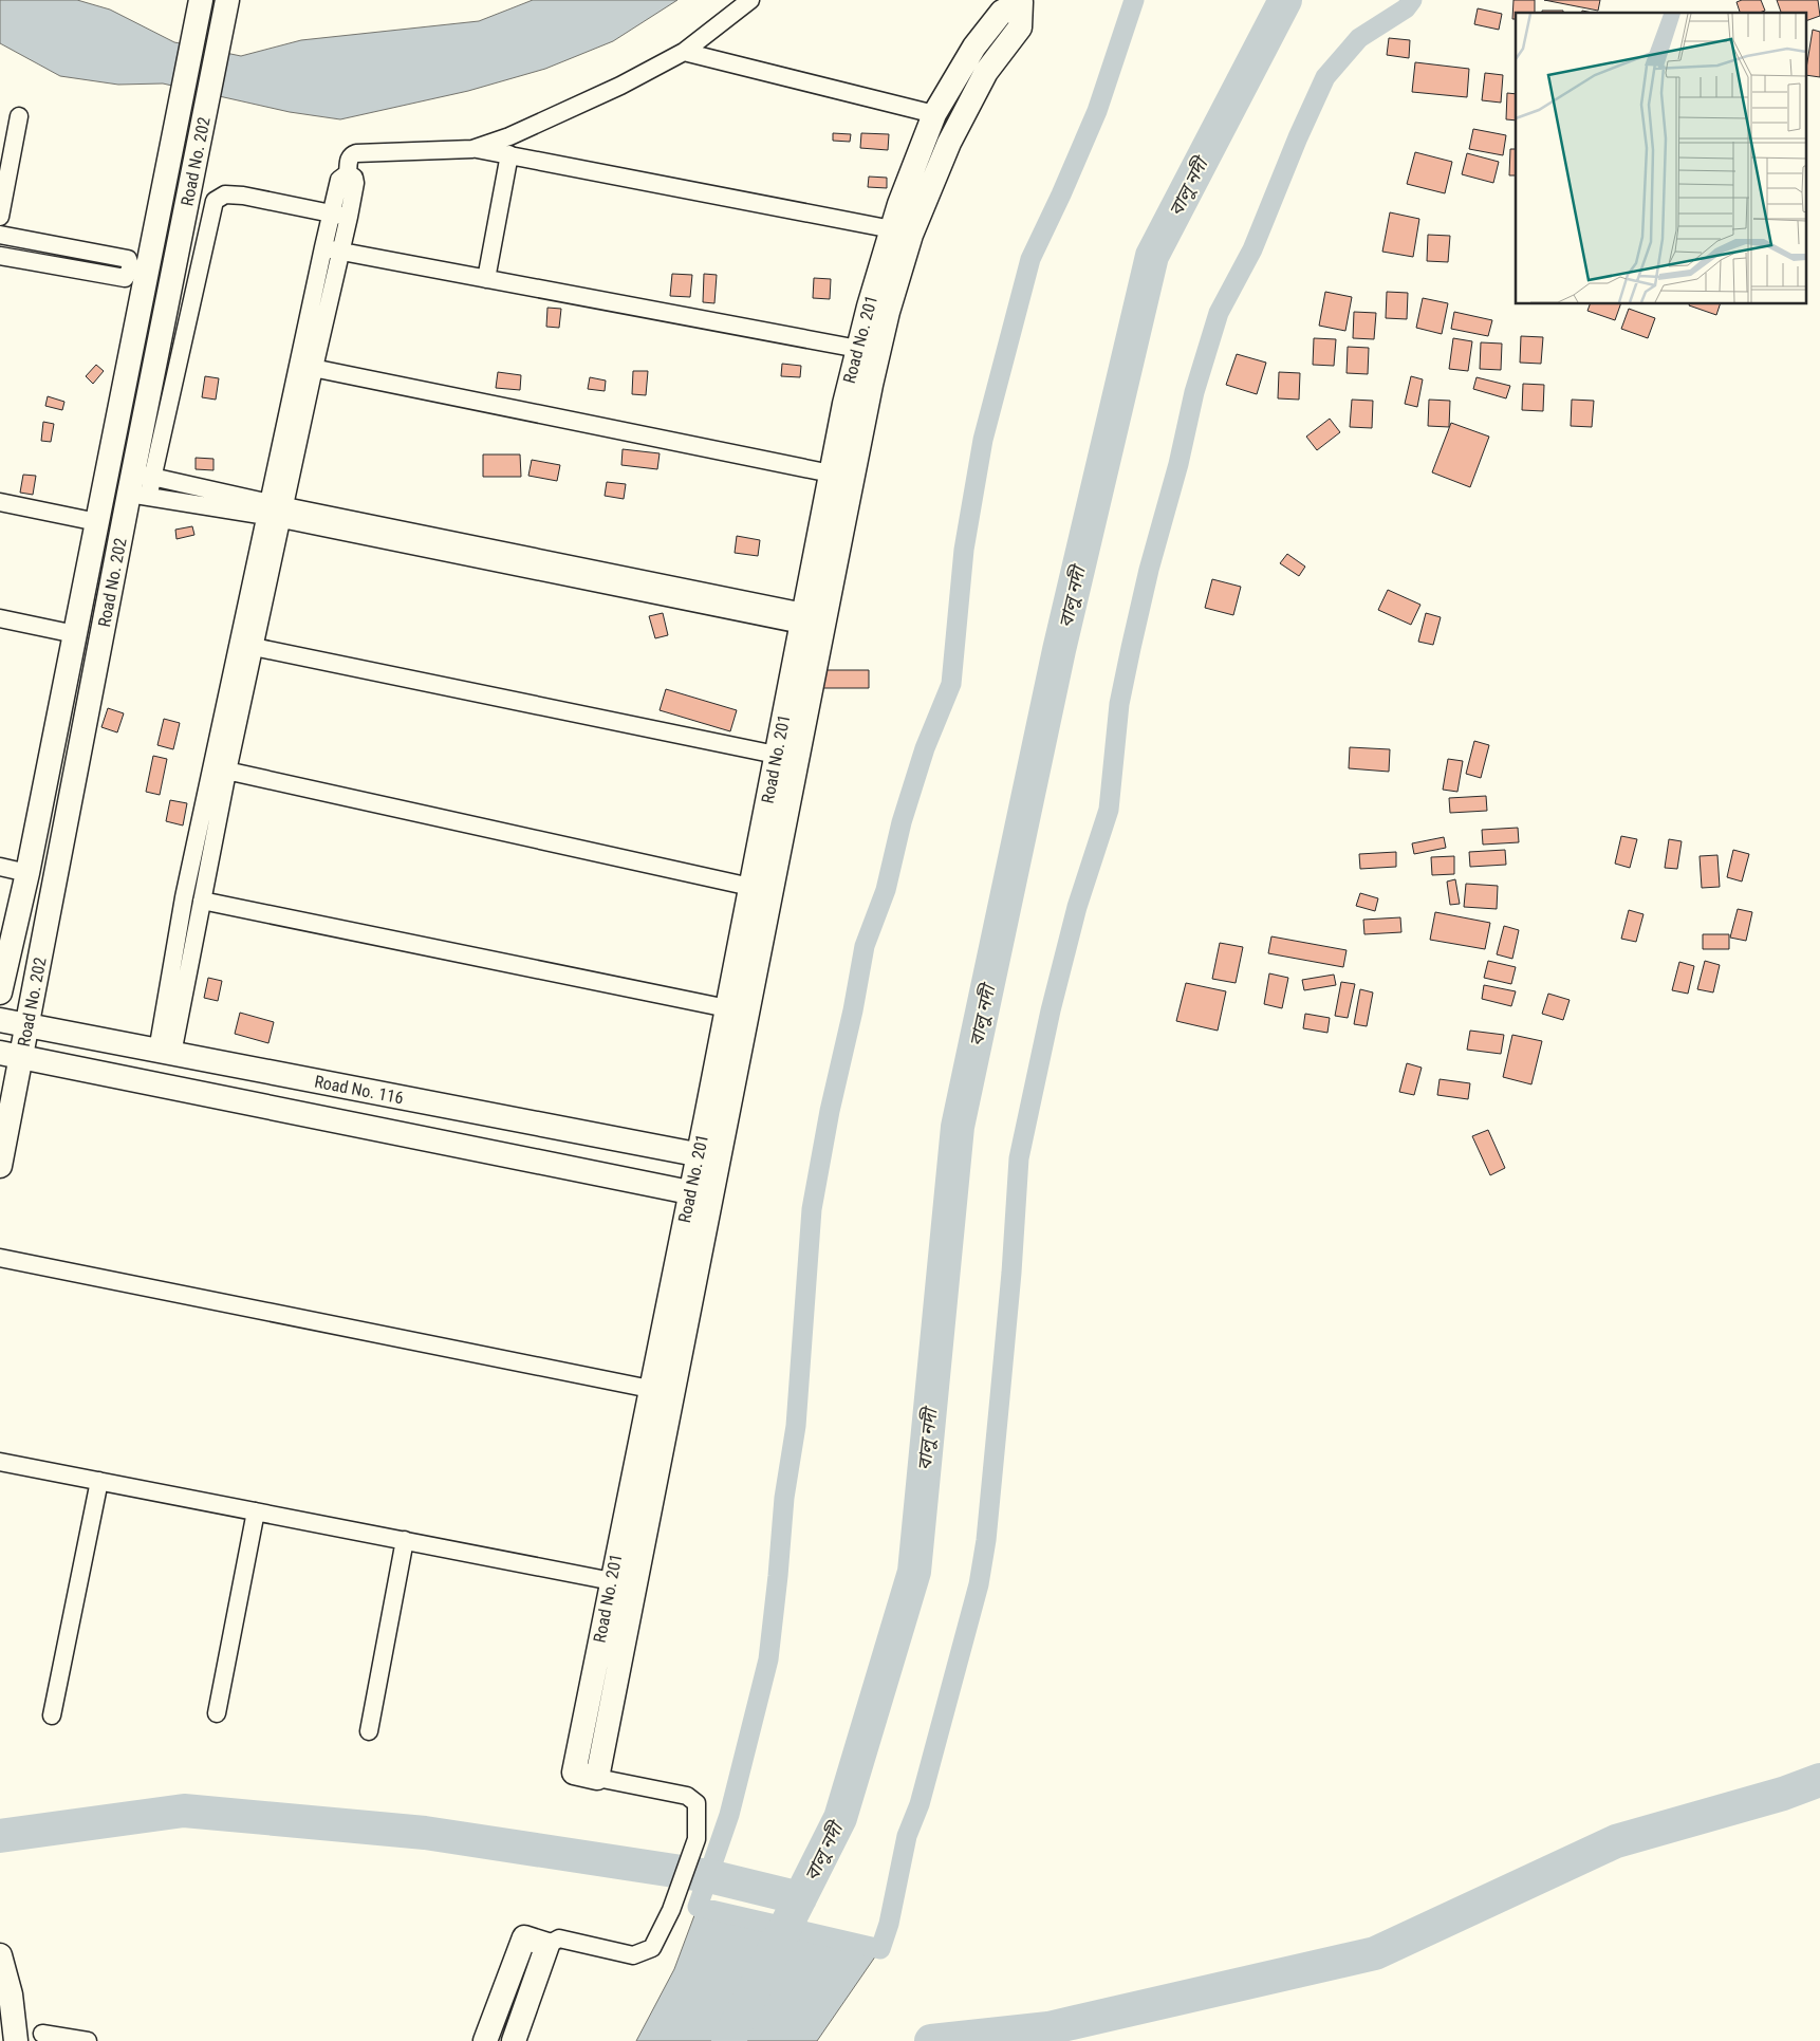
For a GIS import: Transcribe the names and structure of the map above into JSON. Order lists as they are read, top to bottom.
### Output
{
  "streets": {
    "street": ["Road No. 202", "Road No. 201", "Road No. 116"]
  },
  "crossings": [
    ["Road No. 202", "Road No. 116"],
    ["Road No. 201", "Road No. 116"]
  ],
  "water": ["বালু নদী"]
}
